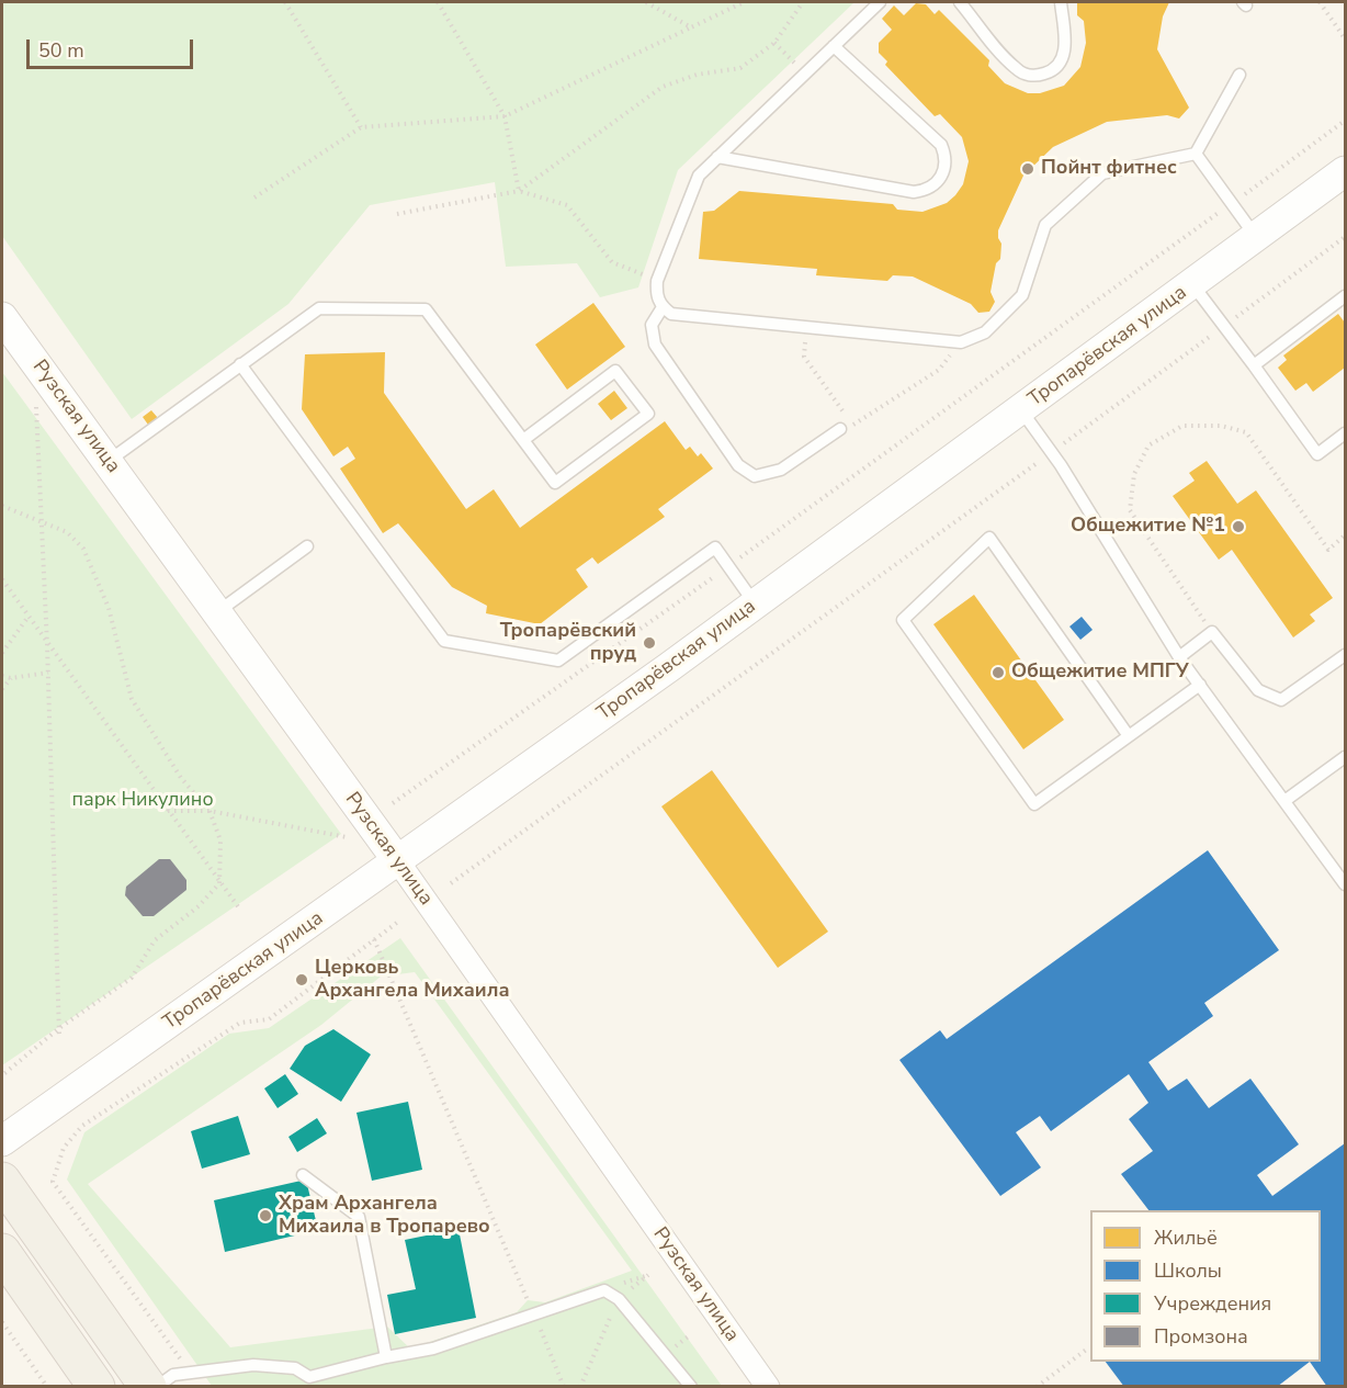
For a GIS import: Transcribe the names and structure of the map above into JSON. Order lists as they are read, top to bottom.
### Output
{
  "streets": {
    "street": ["Тропарёвская улица", "Рузская улица"]
  },
  "crossings": [
    ["Тропарёвская улица", "Рузская улица"]
  ],
  "parks": ["парк Никулино"],
  "places": [
    "Пойнт фитнес",
    "Общежитие №1",
    "Тропарёвский пруд",
    "Общежитие МПГУ",
    "Церковь Архангела Михаила",
    "Храм Архангела Михаила в Тропарево"
  ],
  "legend": [
    "Жильё",
    "Школы",
    "Учреждения",
    "Промзона"
  ],
  "scale_bar": "50 m"
}
